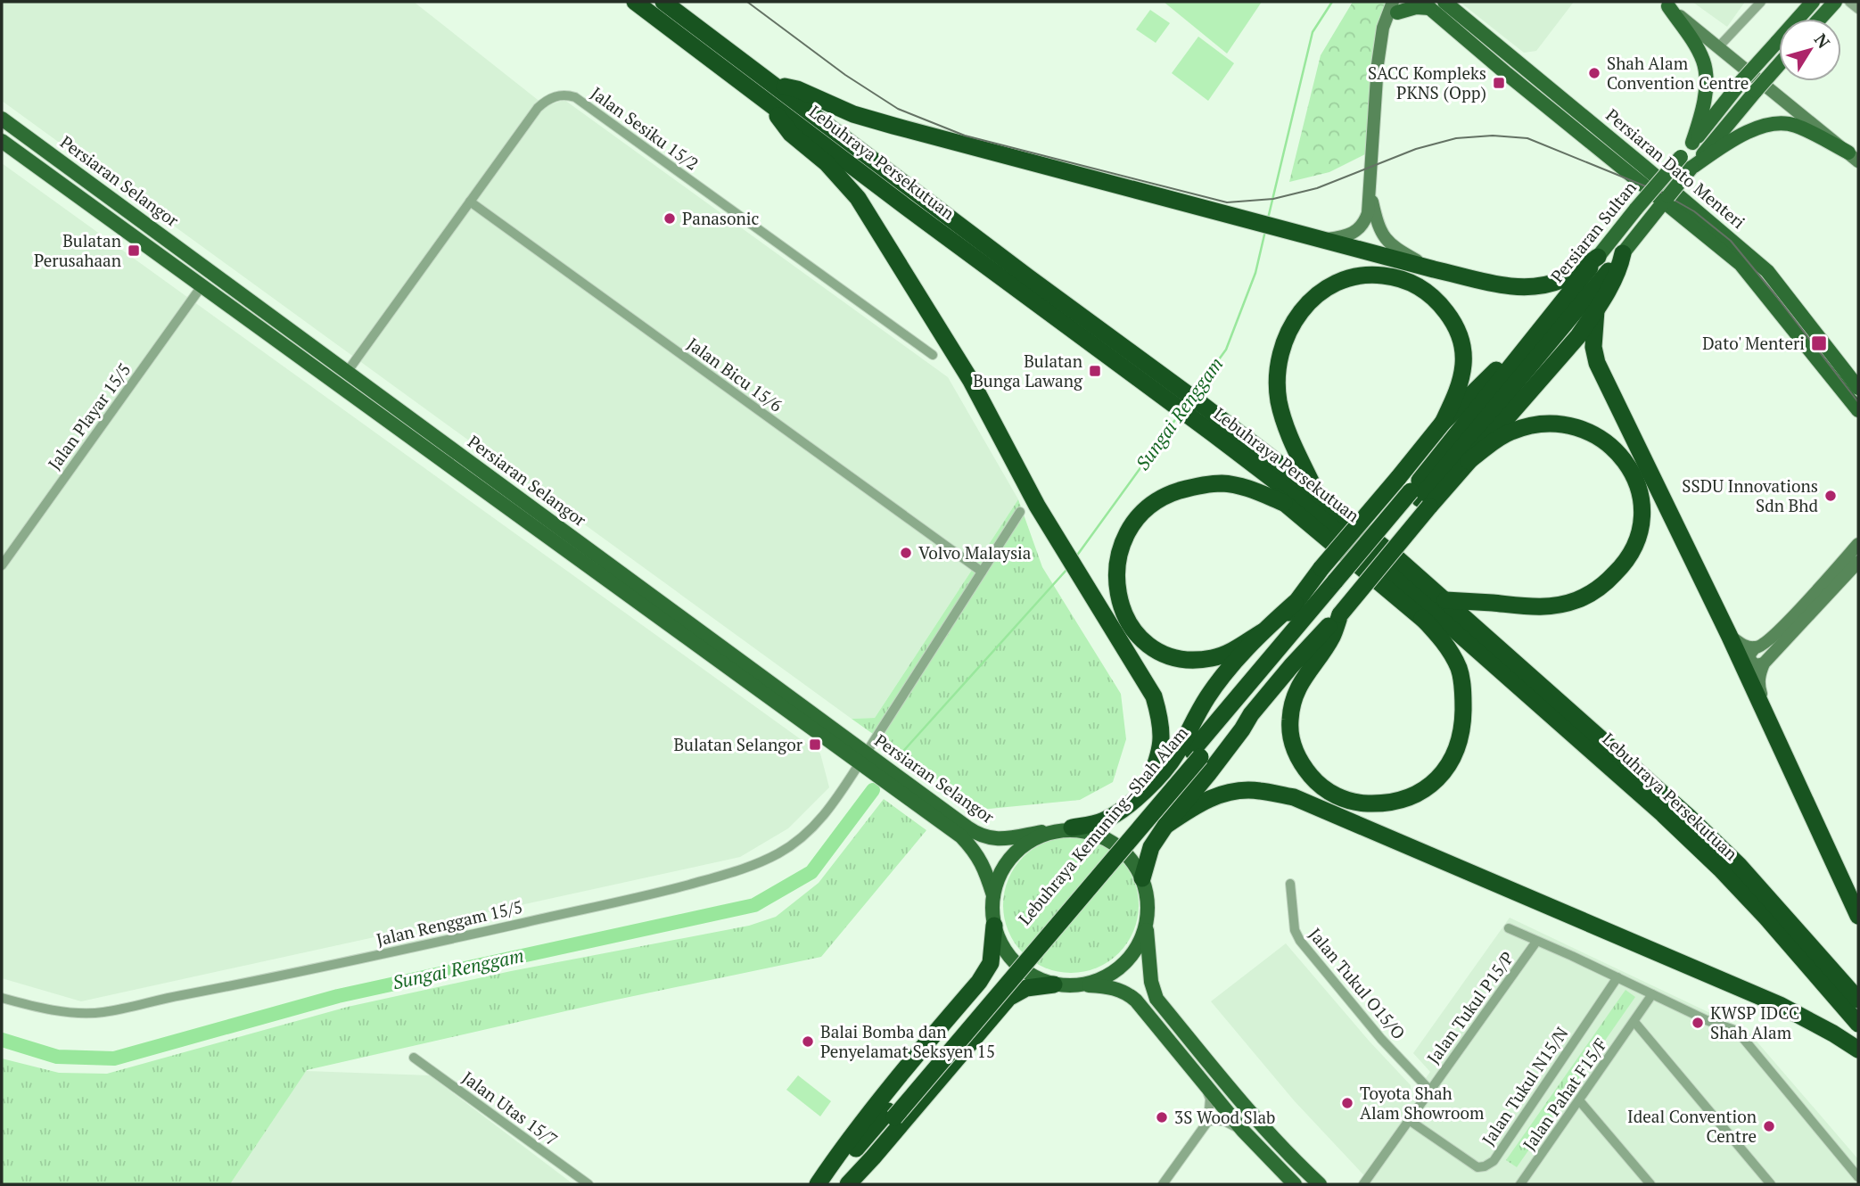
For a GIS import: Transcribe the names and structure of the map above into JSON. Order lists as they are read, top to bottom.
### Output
{
  "streets": {
    "highway": ["Lebuhraya Persekutuan", "Persiaran Sultan", "Lebuhraya Kemuning–Shah Alam"],
    "main road": ["Persiaran Dato Menteri", "Persiaran Selangor"],
    "street": [
      "Jalan Sesiku 15/2",
      "Jalan Bicu 15/6",
      "Jalan Playar 15/5",
      "Jalan Renggam 15/5",
      "Jalan Tukul O15/O",
      "Jalan Tukul P15/P",
      "Jalan Tukul N15/N",
      "Jalan Pahat F15/F",
      "Jalan Utas 15/7"
    ]
  },
  "crossings": [
    ["Jalan Sesiku 15/2", "Persiaran Selangor"],
    ["Jalan Sesiku 15/2", "Jalan Bicu 15/6"],
    ["Persiaran Selangor", "Jalan Playar 15/5"],
    ["Persiaran Selangor", "Jalan Renggam 15/5"],
    ["Persiaran Sultan", "Lebuhraya Kemuning–Shah Alam"],
    ["Jalan Tukul O15/O", "Jalan Tukul P15/P"],
    ["Jalan Tukul P15/P", "Jalan Tukul N15/N"]
  ],
  "water": ["Sungai Renggam"],
  "places": {
    "other": [
      "Shah Alam Convention Centre",
      "Panasonic",
      "SSDU Innovations Sdn Bhd",
      "Volvo Malaysia",
      "KWSP IDCC Shah Alam",
      "Balai Bomba dan Penyelamat Seksyen 15",
      "Toyota Shah Alam Showroom",
      "3S Wood Slab",
      "Ideal Convention Centre"
    ],
    "transit": [
      "SACC Kompleks PKNS (Opp)",
      "Bulatan Perusahaan",
      "Dato' Menteri",
      "Bulatan Bunga Lawang",
      "Bulatan Selangor"
    ]
  },
  "north": "top right"
}
